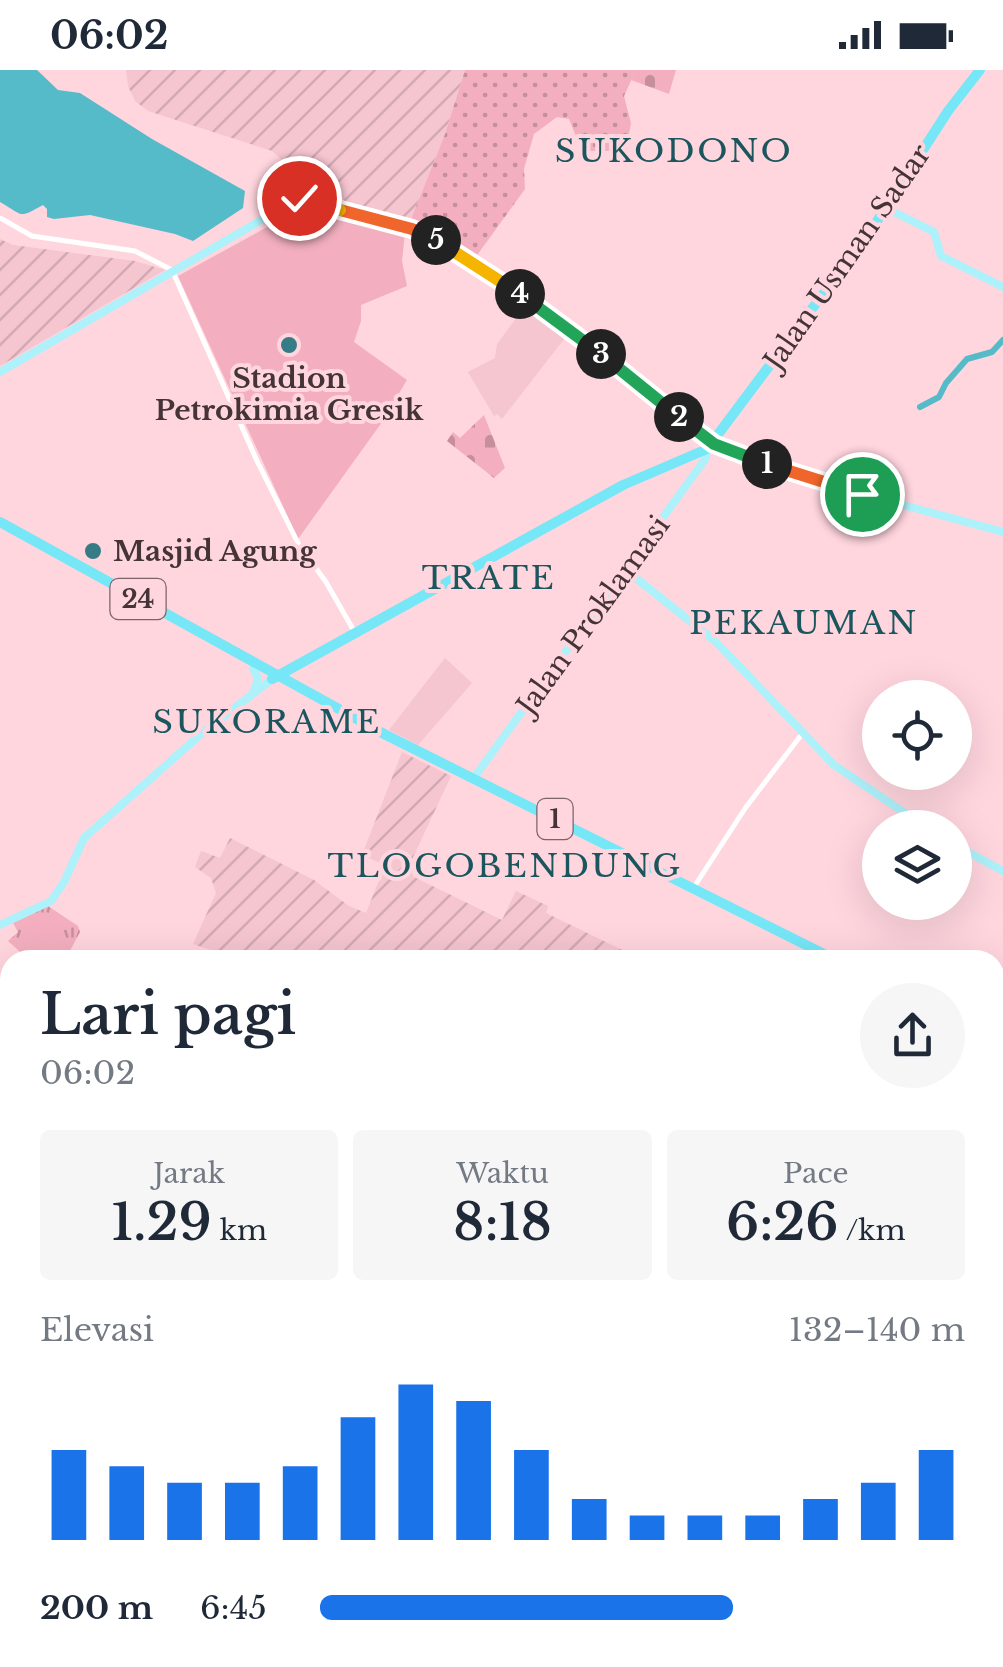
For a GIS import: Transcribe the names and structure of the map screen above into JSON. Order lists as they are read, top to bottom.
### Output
{
  "streets": {
    "highway": ["Jalan Usman Sadar", "24", "1"],
    "main road": ["Jalan Proklamasi"]
  },
  "crossings": [
    ["Jalan Usman Sadar", "Jalan Proklamasi"],
    ["24", "1"],
    ["Jalan Proklamasi", "1"]
  ],
  "districts": [
    "SUKODONO",
    "TRATE",
    "PEKAUMAN",
    "SUKORAME",
    "TLOGOBENDUNG"
  ],
  "places": ["Stadion Petrokimia Gresik", "Masjid Agung"],
  "page": {
    "status": "06:02",
    "pins": [
      "5",
      "4",
      "3",
      "2",
      "1"
    ],
    "heading": ["Lari pagi", "06:02"],
    "stats": [
      ["Jarak", "1.29 km"],
      ["Waktu", "8:18"],
      ["Pace", "6:26 /km"]
    ],
    "chart": ["Elevasi", "132–140 m"],
    "list": [
      {
        "name": "200 m",
        "note": "6:45"
      }
    ]
  }
}
